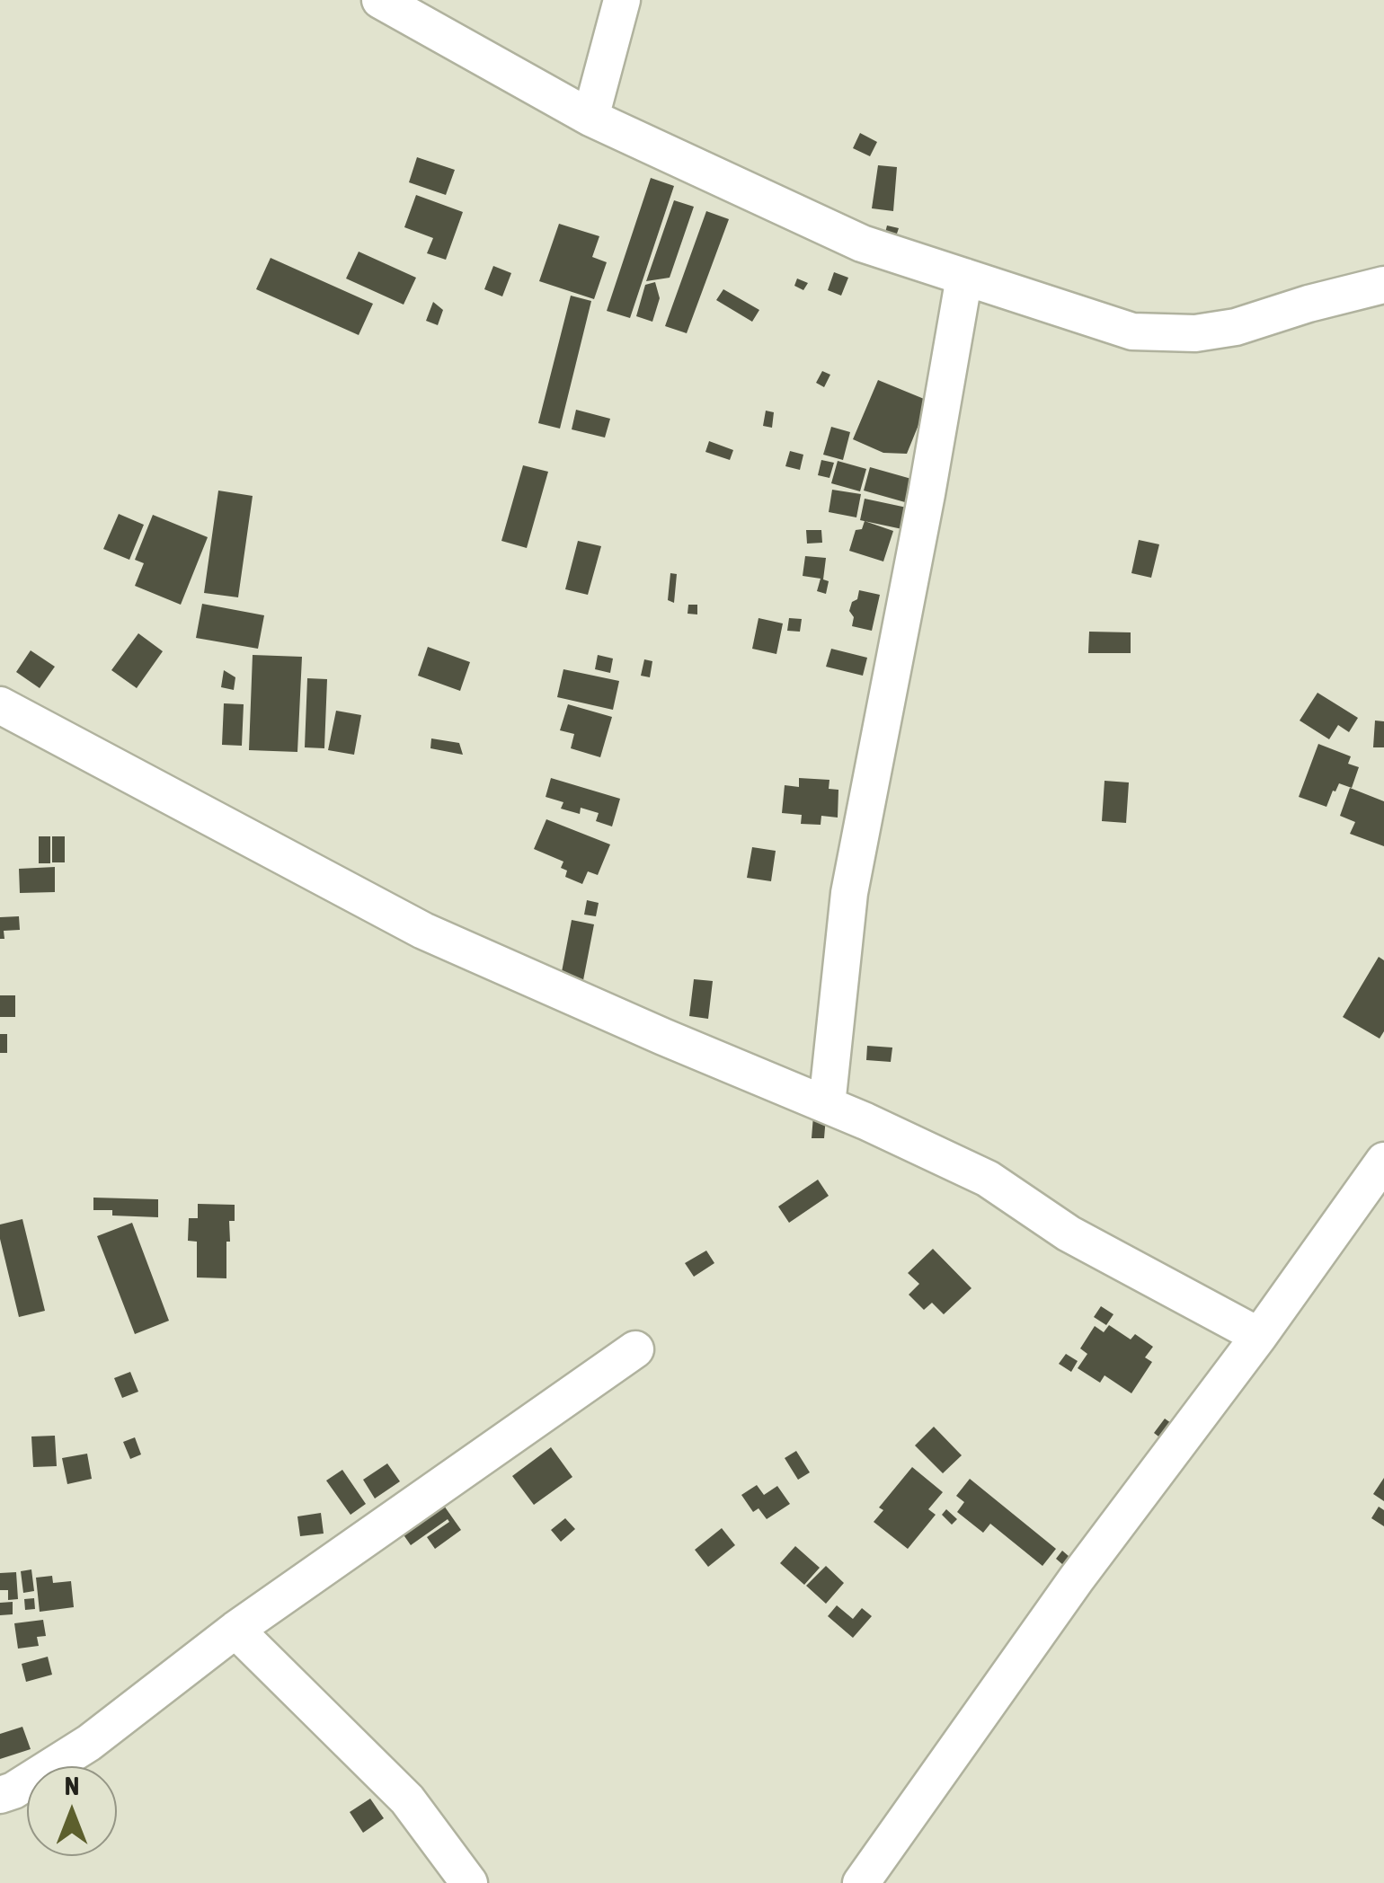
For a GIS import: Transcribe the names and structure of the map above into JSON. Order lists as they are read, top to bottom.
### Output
{
  "north": "top"
}
